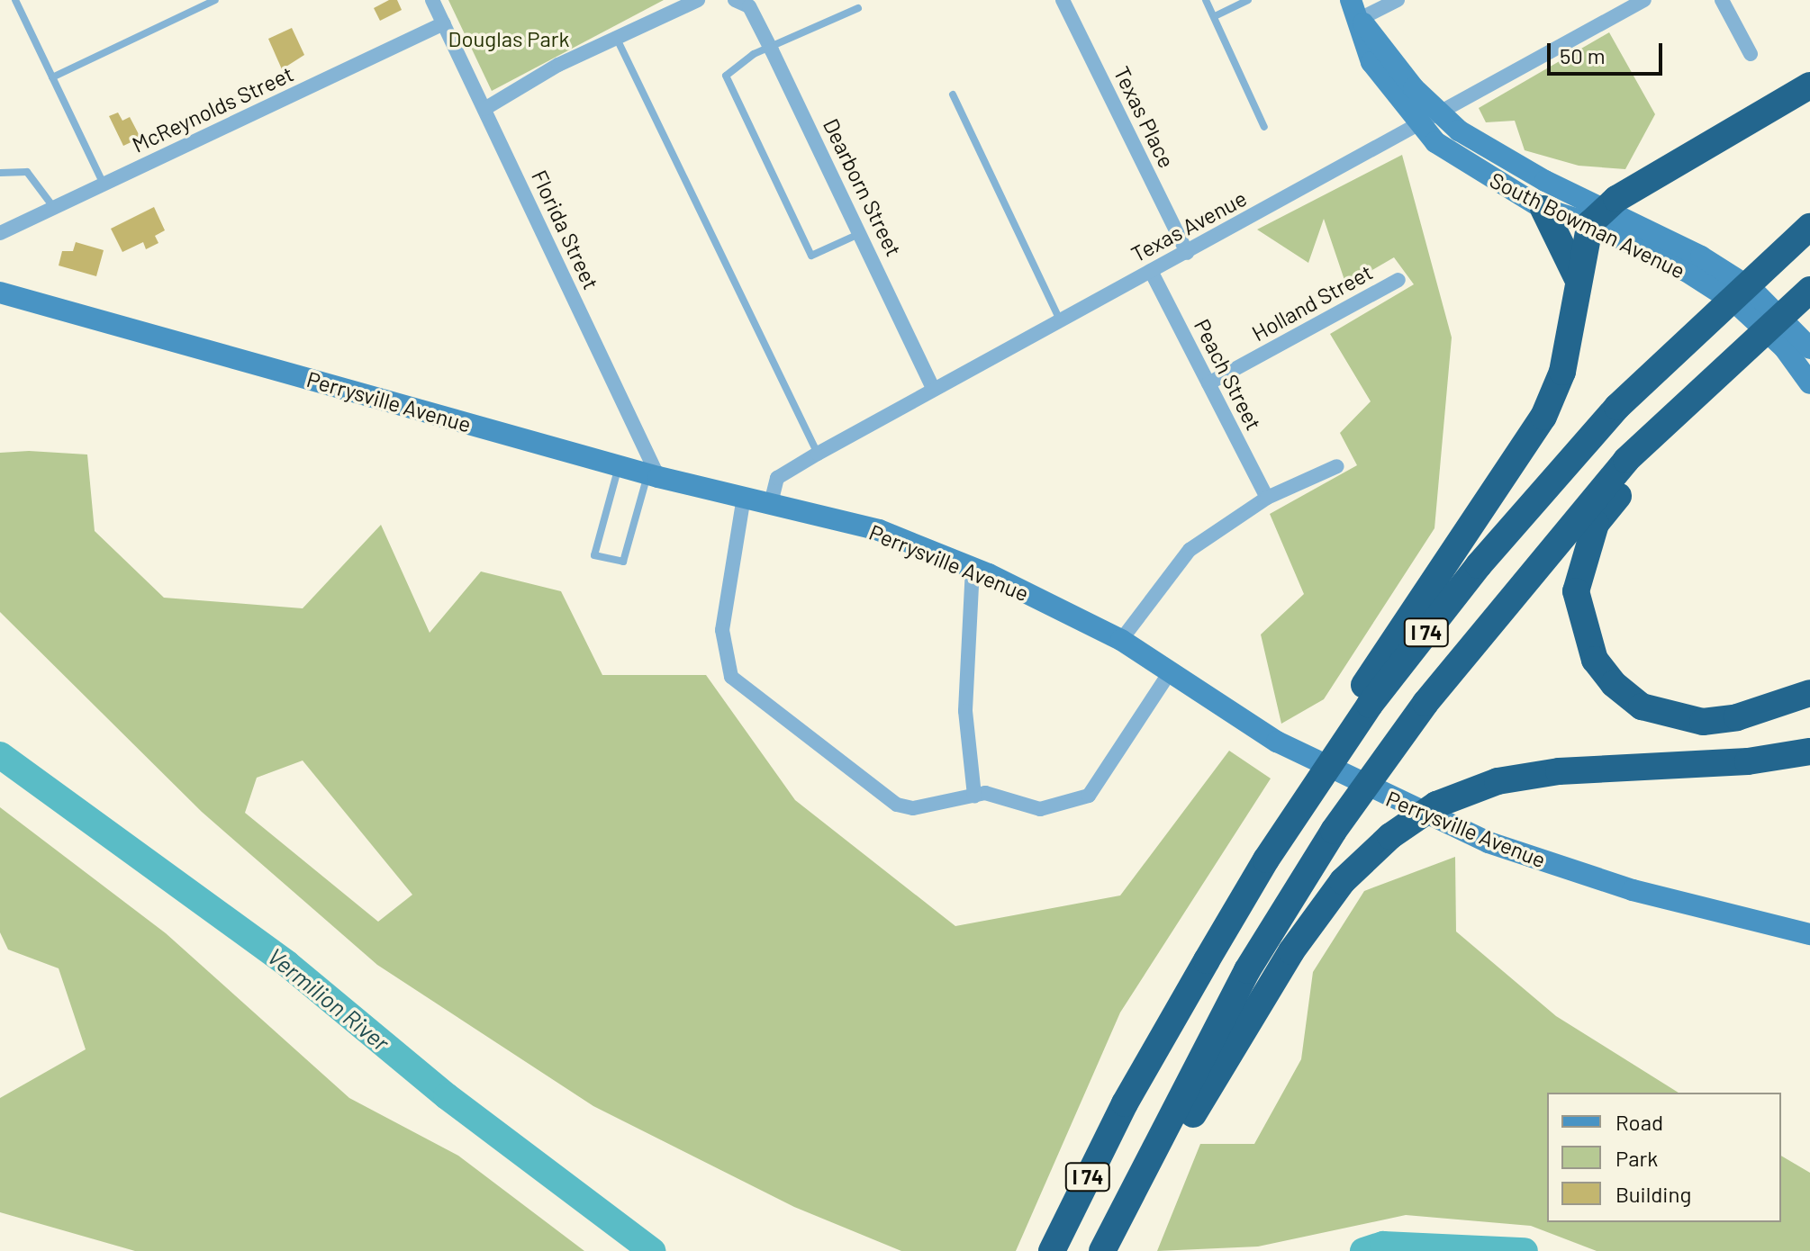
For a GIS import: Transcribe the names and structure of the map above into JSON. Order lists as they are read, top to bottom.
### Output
{
  "streets": {
    "highway": ["I 74"],
    "street": [
      "McReynolds Street",
      "Texas Place",
      "Dearborn Street",
      "South Bowman Avenue",
      "Texas Avenue",
      "Florida Street",
      "Holland Street",
      "Peach Street",
      "Perrysville Avenue"
    ]
  },
  "crossings": [
    ["McReynolds Street", "Florida Street"],
    ["Texas Place", "Texas Avenue"],
    ["Dearborn Street", "Texas Avenue"],
    ["Texas Avenue", "Peach Street"],
    ["Texas Avenue", "Perrysville Avenue"],
    ["Florida Street", "Perrysville Avenue"],
    ["Holland Street", "Peach Street"]
  ],
  "water": ["Vermilion River"],
  "parks": ["Douglas Park"],
  "legend": ["Road", "Park", "Building"],
  "scale_bar": "50 m"
}
